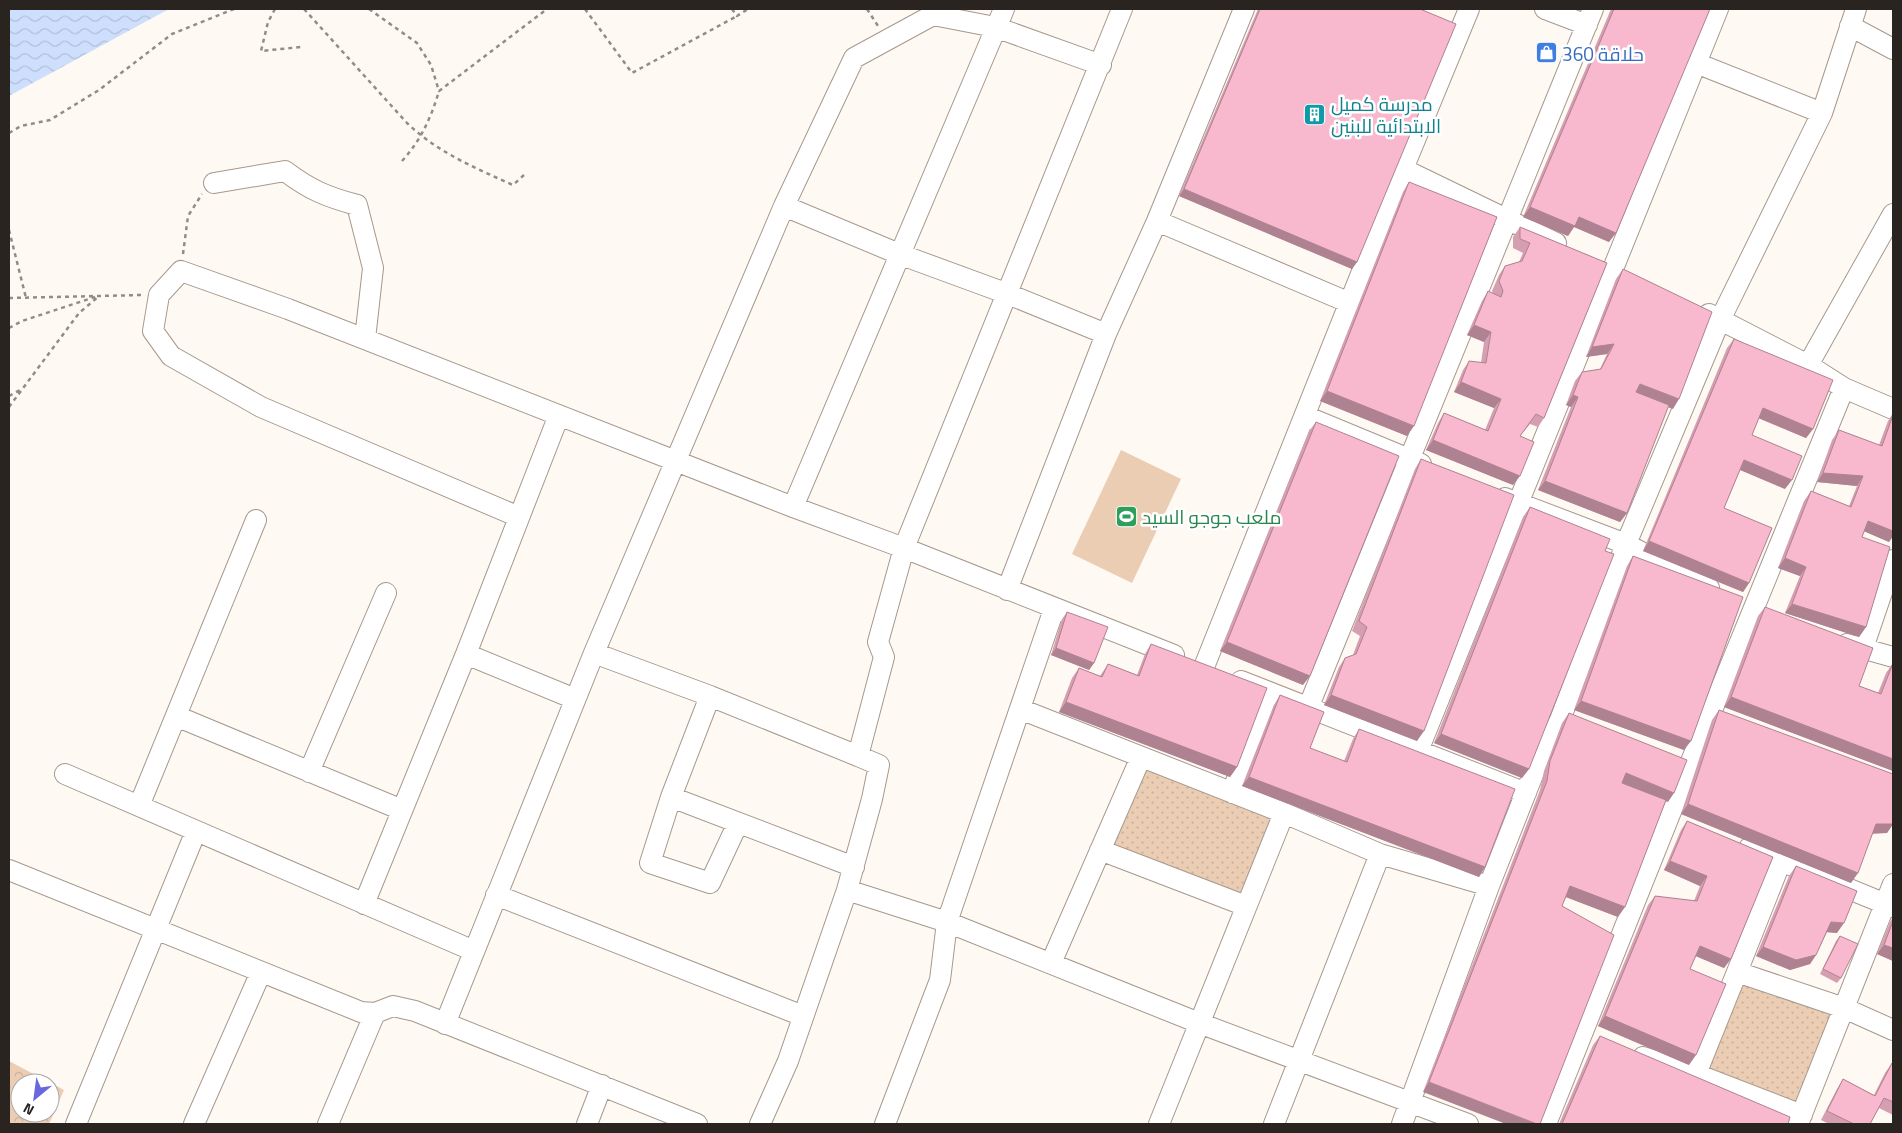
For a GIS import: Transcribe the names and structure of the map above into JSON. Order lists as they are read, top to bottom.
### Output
{
  "places": {
    "shop": ["حلاقة 360"],
    "building": ["مدرسة كميل الابتدائية للبنين"],
    "sports": ["ملعب جوجو السيد"]
  },
  "north": "bottom left"
}
